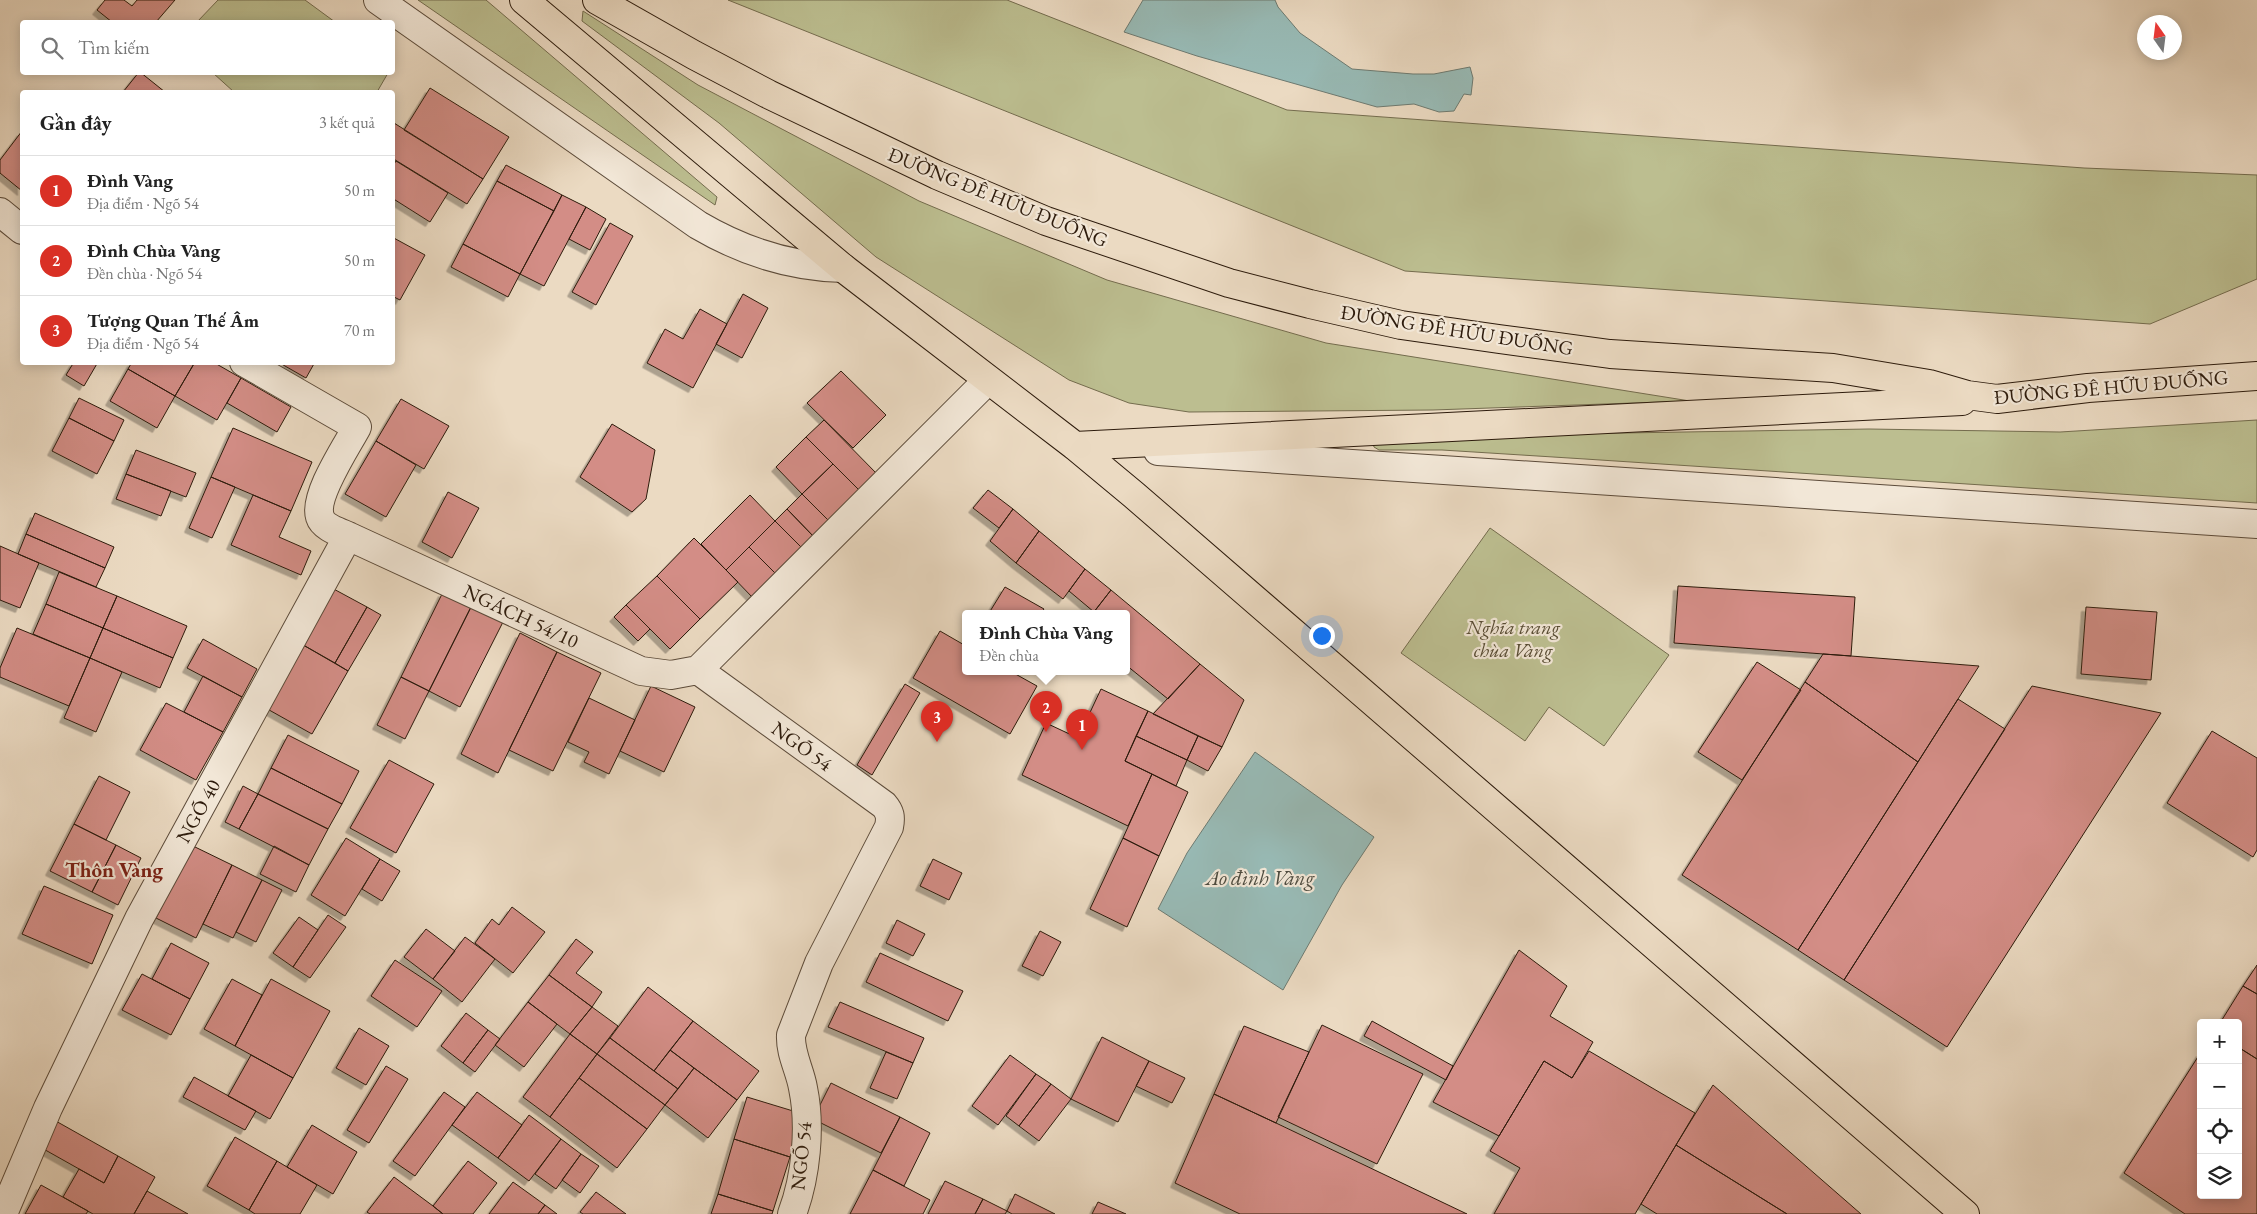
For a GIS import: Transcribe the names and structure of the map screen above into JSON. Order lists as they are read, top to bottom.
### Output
{
  "streets": {
    "main road": ["ĐƯỜNG ĐÊ HỮU ĐUỐNG"],
    "street": ["NGÁCH 54/10", "NGÕ 54", "NGÕ 40"]
  },
  "crossings": [
    ["NGÁCH 54/10", "NGÕ 54"],
    ["NGÁCH 54/10", "NGÕ 40"]
  ],
  "districts": ["Thôn Vàng"],
  "water": ["Ao đình Vàng"],
  "parks": ["Nghĩa trang chùa Vàng"],
  "north": "top",
  "page": {
    "search": "Tìm kiếm",
    "heading": ["Gần đây", "3 kết quả"],
    "list": [
      {
        "mark": "1",
        "name": "Đình Vàng",
        "note": "Địa điểm · Ngõ 54",
        "value": "50 m"
      },
      {
        "mark": "2",
        "name": "Đình Chùa Vàng",
        "note": "Đền chùa · Ngõ 54",
        "value": "50 m"
      },
      {
        "mark": "3",
        "name": "Tượng Quan Thế Âm",
        "note": "Địa điểm · Ngõ 54",
        "value": "70 m"
      }
    ],
    "popup": ["Đình Chùa Vàng", "Đền chùa"],
    "pins": ["2", "3", "1"],
    "map_buttons": ["+", "−"]
  }
}
